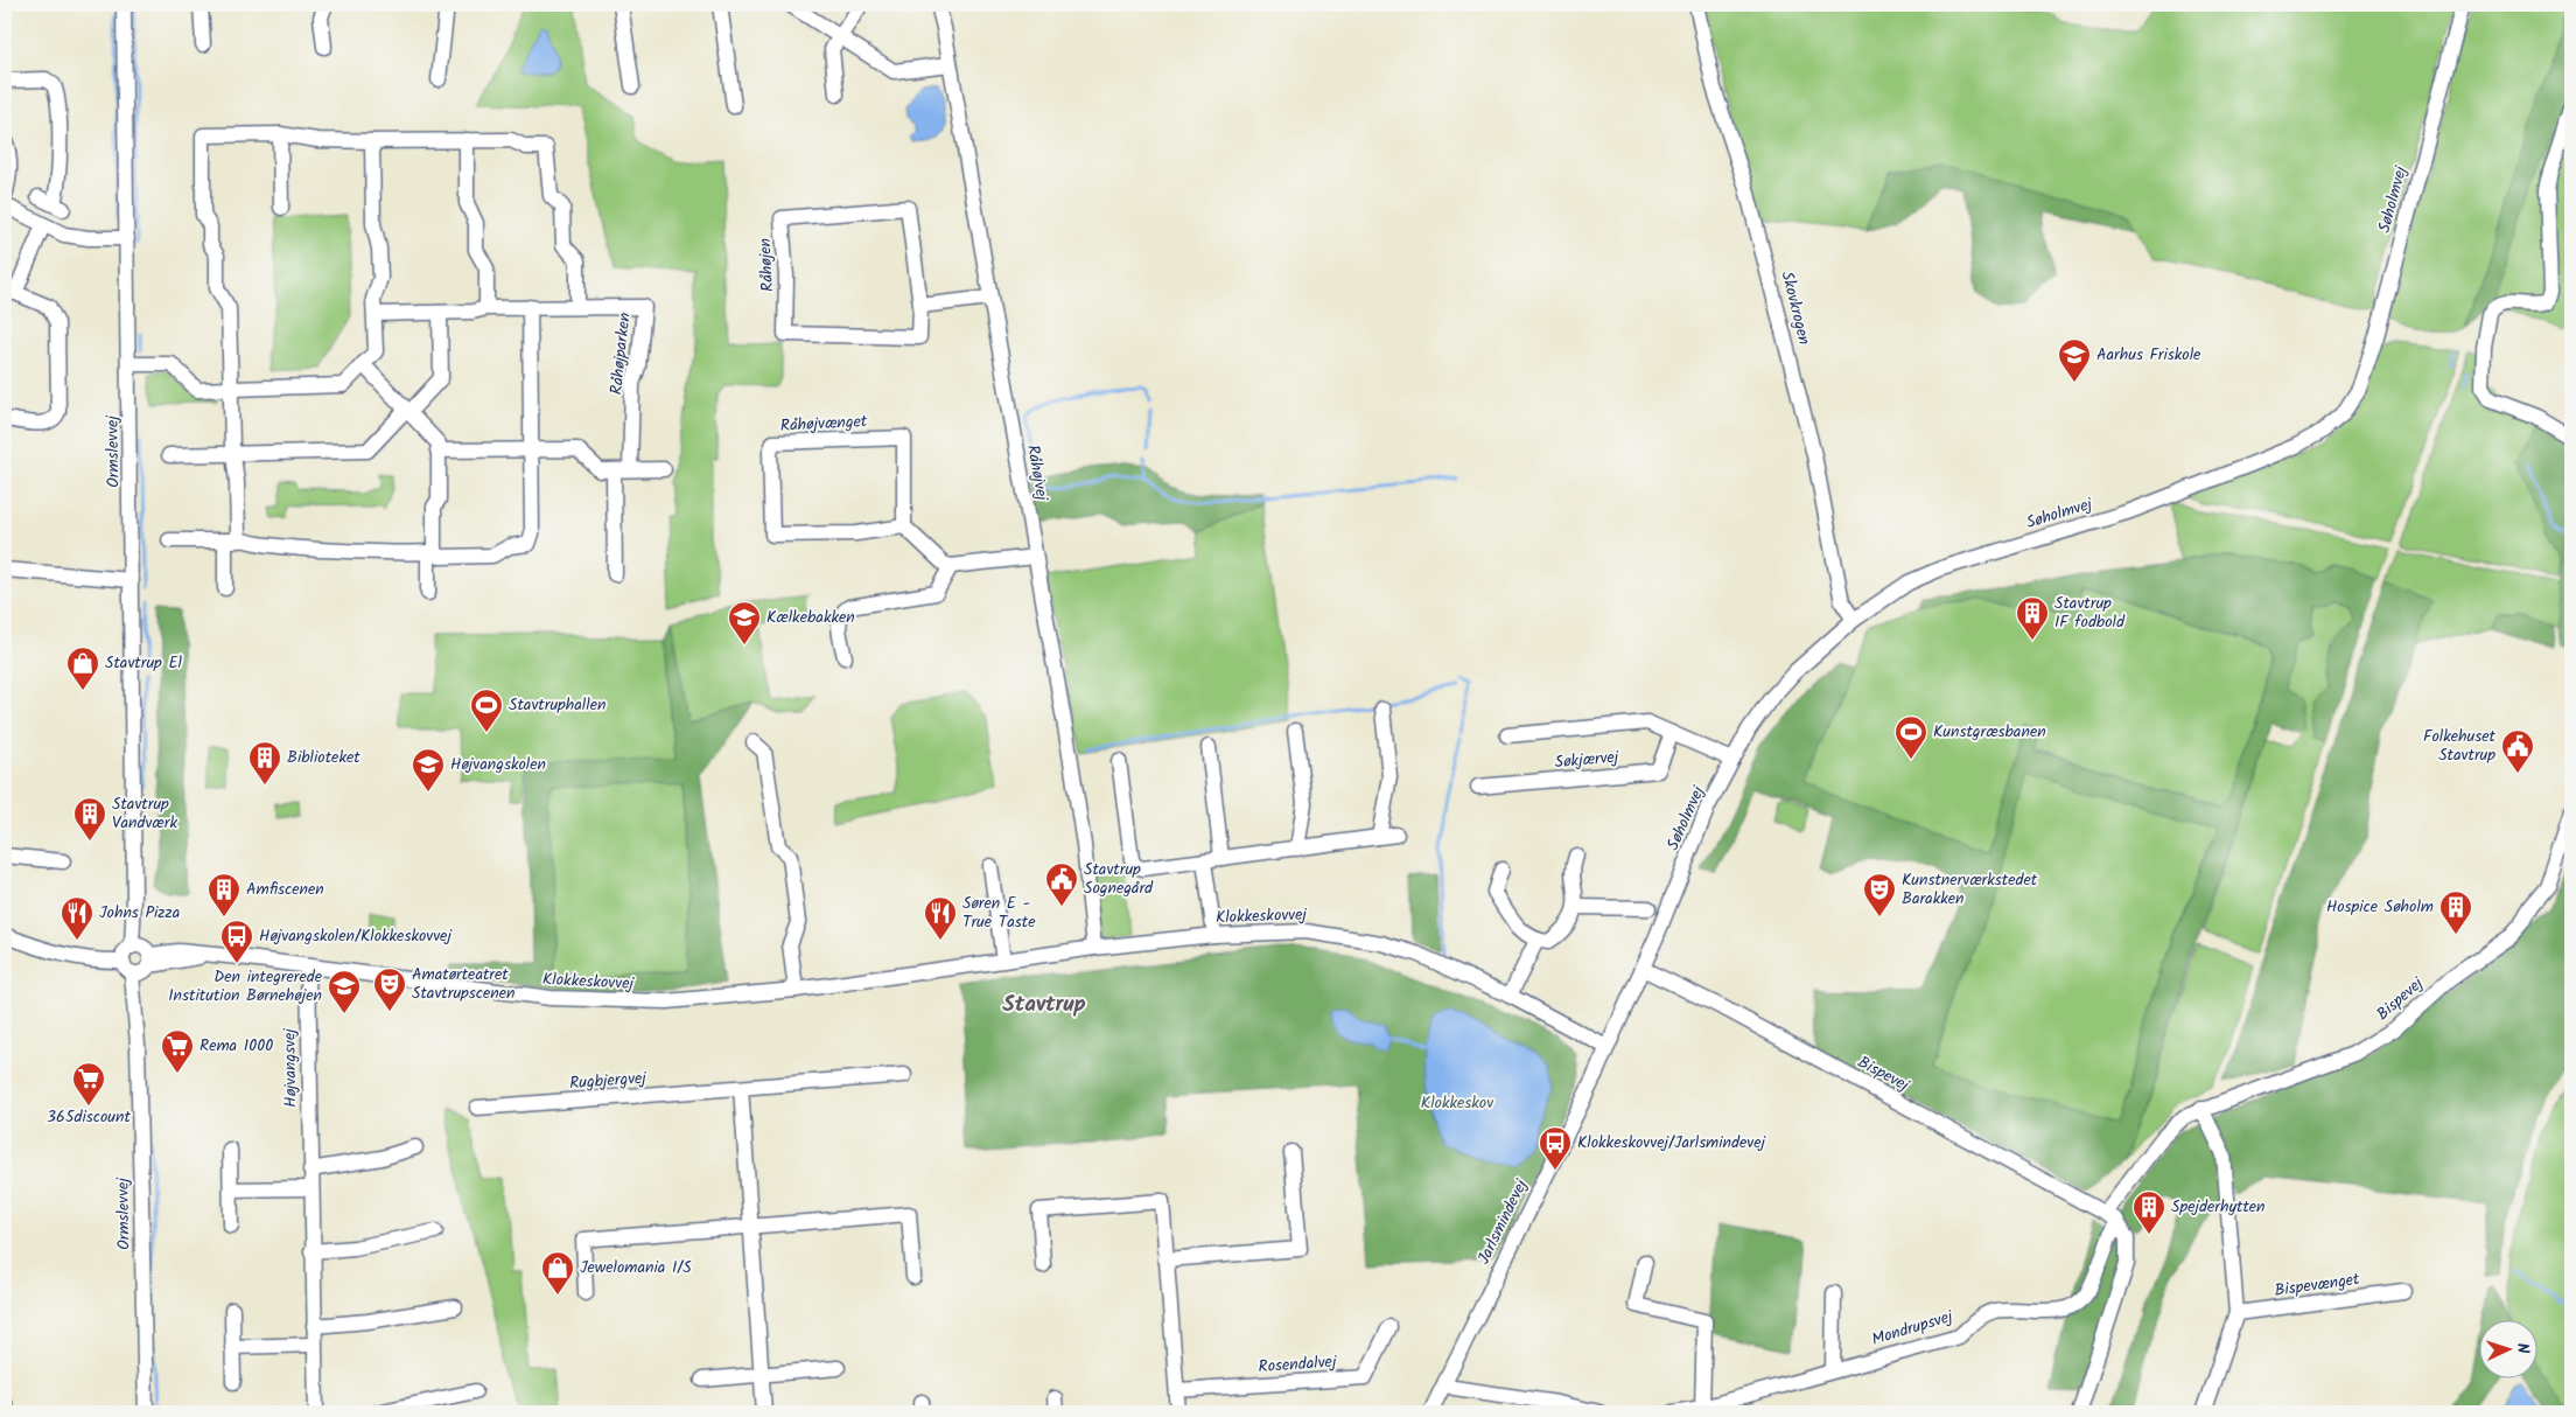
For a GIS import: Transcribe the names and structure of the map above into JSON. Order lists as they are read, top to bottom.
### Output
{
  "streets": {
    "street": [
      "Søholmvej",
      "Råhøjen",
      "Skovkrogen",
      "Råhøjparken",
      "Råhøjvænget",
      "Ormslevvej",
      "Råhøjvej",
      "Søkjærvej",
      "Klokkeskovvej",
      "Bispevej",
      "Højvangsvej",
      "Rugbjergvej",
      "Jarlsmindevej",
      "Bispevænget",
      "Mondrupsvej",
      "Rosendalvej"
    ]
  },
  "crossings": [
    ["Søholmvej", "Skovkrogen"],
    ["Søholmvej", "Søkjærvej"],
    ["Søholmvej", "Klokkeskovvej"],
    ["Søholmvej", "Bispevej"],
    ["Søholmvej", "Jarlsmindevej"],
    ["Ormslevvej", "Klokkeskovvej"],
    ["Råhøjvej", "Klokkeskovvej"],
    ["Klokkeskovvej", "Højvangsvej"],
    ["Klokkeskovvej", "Jarlsmindevej"],
    ["Bispevej", "Mondrupsvej"]
  ],
  "districts": ["Stavtrup"],
  "parks": ["Klokkeskov"],
  "places": {
    "school or university": [
      "Aarhus Friskole",
      "Kælkebakken",
      "Højvangskolen",
      "Den integrerede Institution Børnehøjen"
    ],
    "building": [
      "Stavtrup IF fodbold",
      "Biblioteket",
      "Stavtrup Vandværk",
      "Amfiscenen",
      "Hospice Søholm",
      "Spejderhytten"
    ],
    "shop": ["Stavtrup El", "Jewelomania I/S"],
    "sports": ["Stavtruphallen", "Kunstgræsbanen"],
    "public building": ["Folkehuset Stavtrup", "Stavtrup Sognegård"],
    "theatre": ["Kunstnerværkstedet Barakken", "Amatørteatret Stavtrupscenen"],
    "restaurant": ["Johns Pizza", "Søren E - True Taste"],
    "bus stop": ["Højvangskolen/Klokkeskovvej", "Klokkeskovvej/Jarlsmindevej"],
    "supermarket": ["Rema 1000", "365discount"]
  },
  "north": "right"
}
